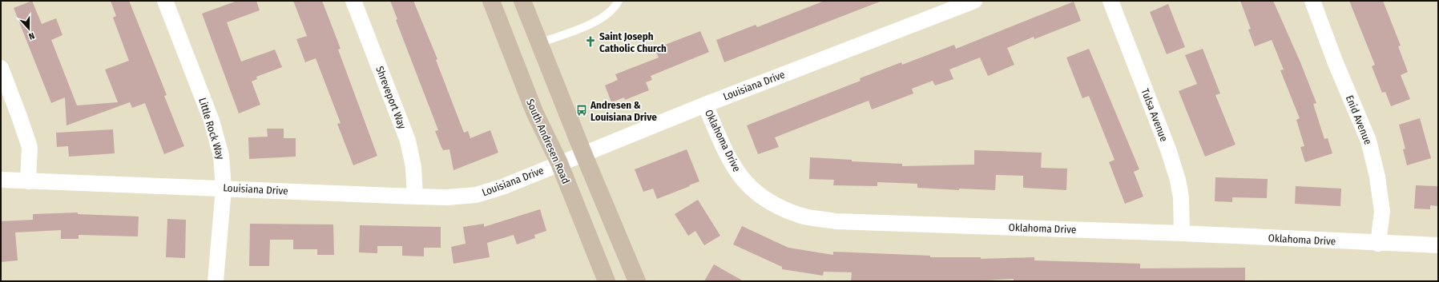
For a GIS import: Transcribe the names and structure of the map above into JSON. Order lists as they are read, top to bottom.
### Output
{
  "streets": {
    "street": [
      "Louisiana Drive",
      "Shreveport Way",
      "Tulsa Avenue",
      "Enid Avenue",
      "Little Rock Way",
      "Oklahoma Drive",
      "South Andresen Road"
    ]
  },
  "crossings": [
    ["Louisiana Drive", "Shreveport Way"],
    ["Louisiana Drive", "Little Rock Way"],
    ["Louisiana Drive", "Oklahoma Drive"],
    ["Louisiana Drive", "South Andresen Road"],
    ["Tulsa Avenue", "Oklahoma Drive"],
    ["Enid Avenue", "Oklahoma Drive"]
  ],
  "places": {
    "church": ["Saint Joseph Catholic Church"],
    "bus stop": ["Andresen & Louisiana Drive"]
  },
  "north": "bottom"
}
